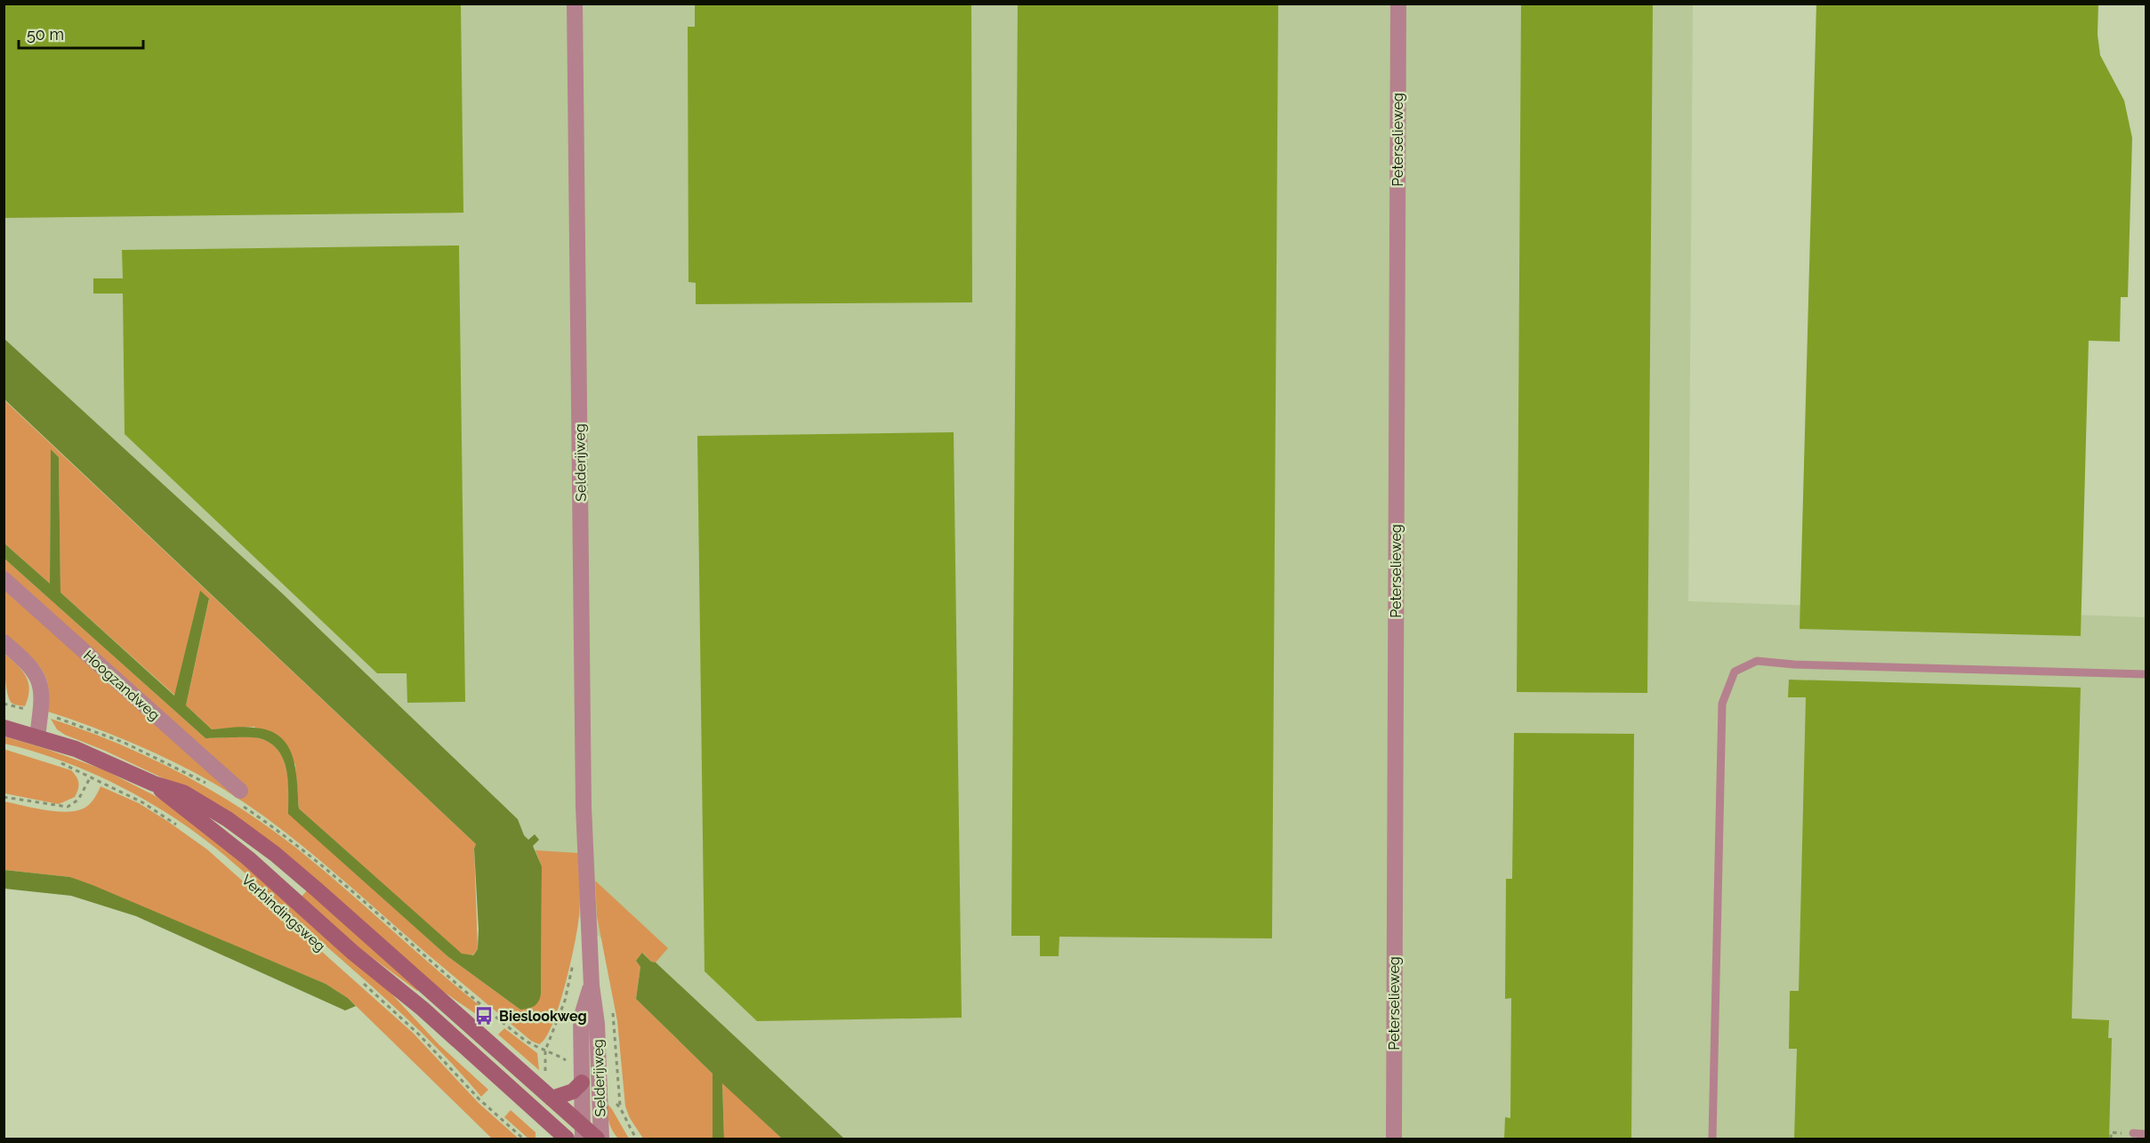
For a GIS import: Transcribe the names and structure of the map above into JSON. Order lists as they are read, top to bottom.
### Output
{
  "streets": {
    "street": [
      "Peterselieweg",
      "Selderijweg",
      "Hoogzandweg",
      "Verbindingsweg"
    ]
  },
  "crossings": [
    ["Selderijweg", "Verbindingsweg"]
  ],
  "places": {
    "bus stop": ["Bieslookweg"]
  },
  "scale_bar": "50 m"
}
